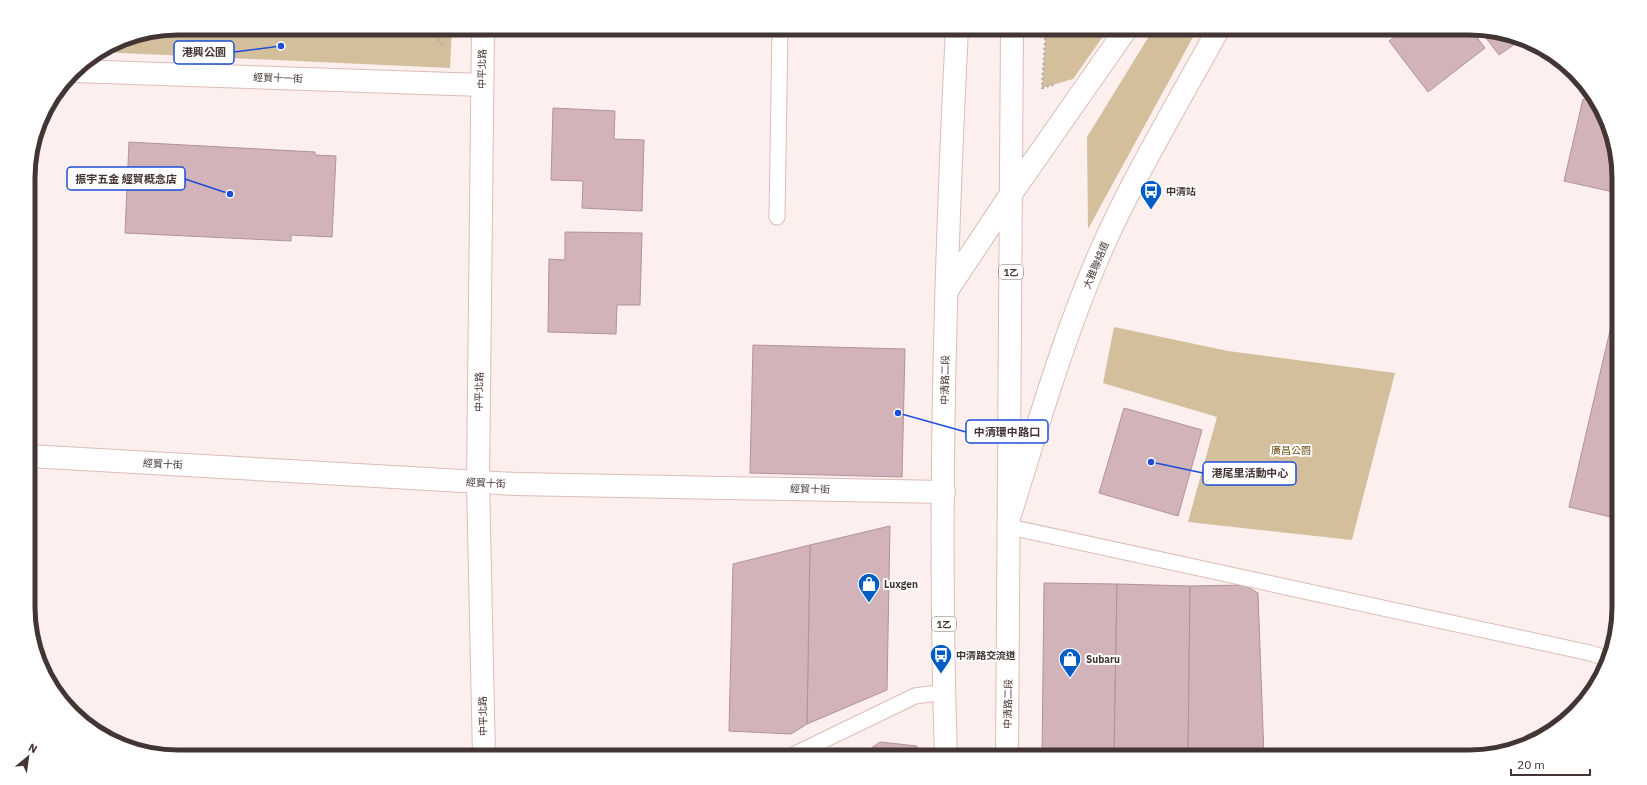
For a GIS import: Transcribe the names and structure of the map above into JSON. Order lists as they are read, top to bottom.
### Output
{
  "streets": {
    "street": [
      "中平北路",
      "經貿十一街",
      "大雅聯絡道",
      "1乙",
      "中清路二段",
      "經貿十街"
    ]
  },
  "crossings": [
    ["中平北路", "經貿十一街"],
    ["中平北路", "經貿十街"],
    ["大雅聯絡道", "中清路二段"],
    ["中清路二段", "經貿十街"]
  ],
  "parks": ["廣昌公園"],
  "places": {
    "other": [
      "港興公園",
      "振宇五金 經貿概念店",
      "中清環中路口",
      "港尾里活動中心"
    ],
    "bus stop": ["中清站", "中清路交流道"],
    "shop": ["Luxgen", "Subaru"]
  },
  "scale_bar": "20 m",
  "north": "top right"
}
